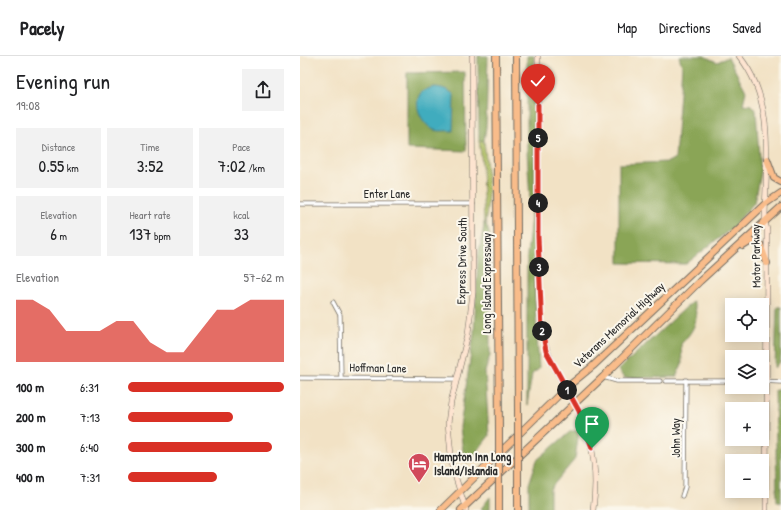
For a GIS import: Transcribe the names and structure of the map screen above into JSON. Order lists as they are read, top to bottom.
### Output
{
  "streets": {
    "highway": ["Long Island Expressway", "Veterans Memorial Highway"],
    "main road": ["Motor Parkway", "Express Drive South"],
    "street": ["Enter Lane", "Hoffman Lane", "John Way"]
  },
  "crossings": [
    ["Enter Lane", "Express Drive South"],
    ["Motor Parkway", "Veterans Memorial Highway"],
    ["Express Drive South", "Veterans Memorial Highway"],
    ["Express Drive South", "Hoffman Lane"]
  ],
  "places": {
    "hotel": ["Hampton Inn Long Island/Islandia"]
  },
  "page": {
    "header": "Pacely",
    "nav": ["Map", "Directions", "Saved"],
    "heading": ["Evening run", "19:08"],
    "stats": [
      ["Distance", "0.55 km"],
      ["Time", "3:52"],
      ["Pace", "7:02 /km"],
      ["Elevation", "6 m"],
      ["Heart rate", "137 bpm"],
      ["kcal", "33"]
    ],
    "pins": [
      "5",
      "4",
      "3",
      "2",
      "1"
    ],
    "chart": ["Elevation", "57–62 m"],
    "map_buttons": ["+", "−"],
    "list": [
      {
        "name": "100 m",
        "note": "6:31"
      },
      {
        "name": "200 m",
        "note": "7:13"
      },
      {
        "name": "300 m",
        "note": "6:40"
      },
      {
        "name": "400 m",
        "note": "7:31"
      }
    ]
  }
}
